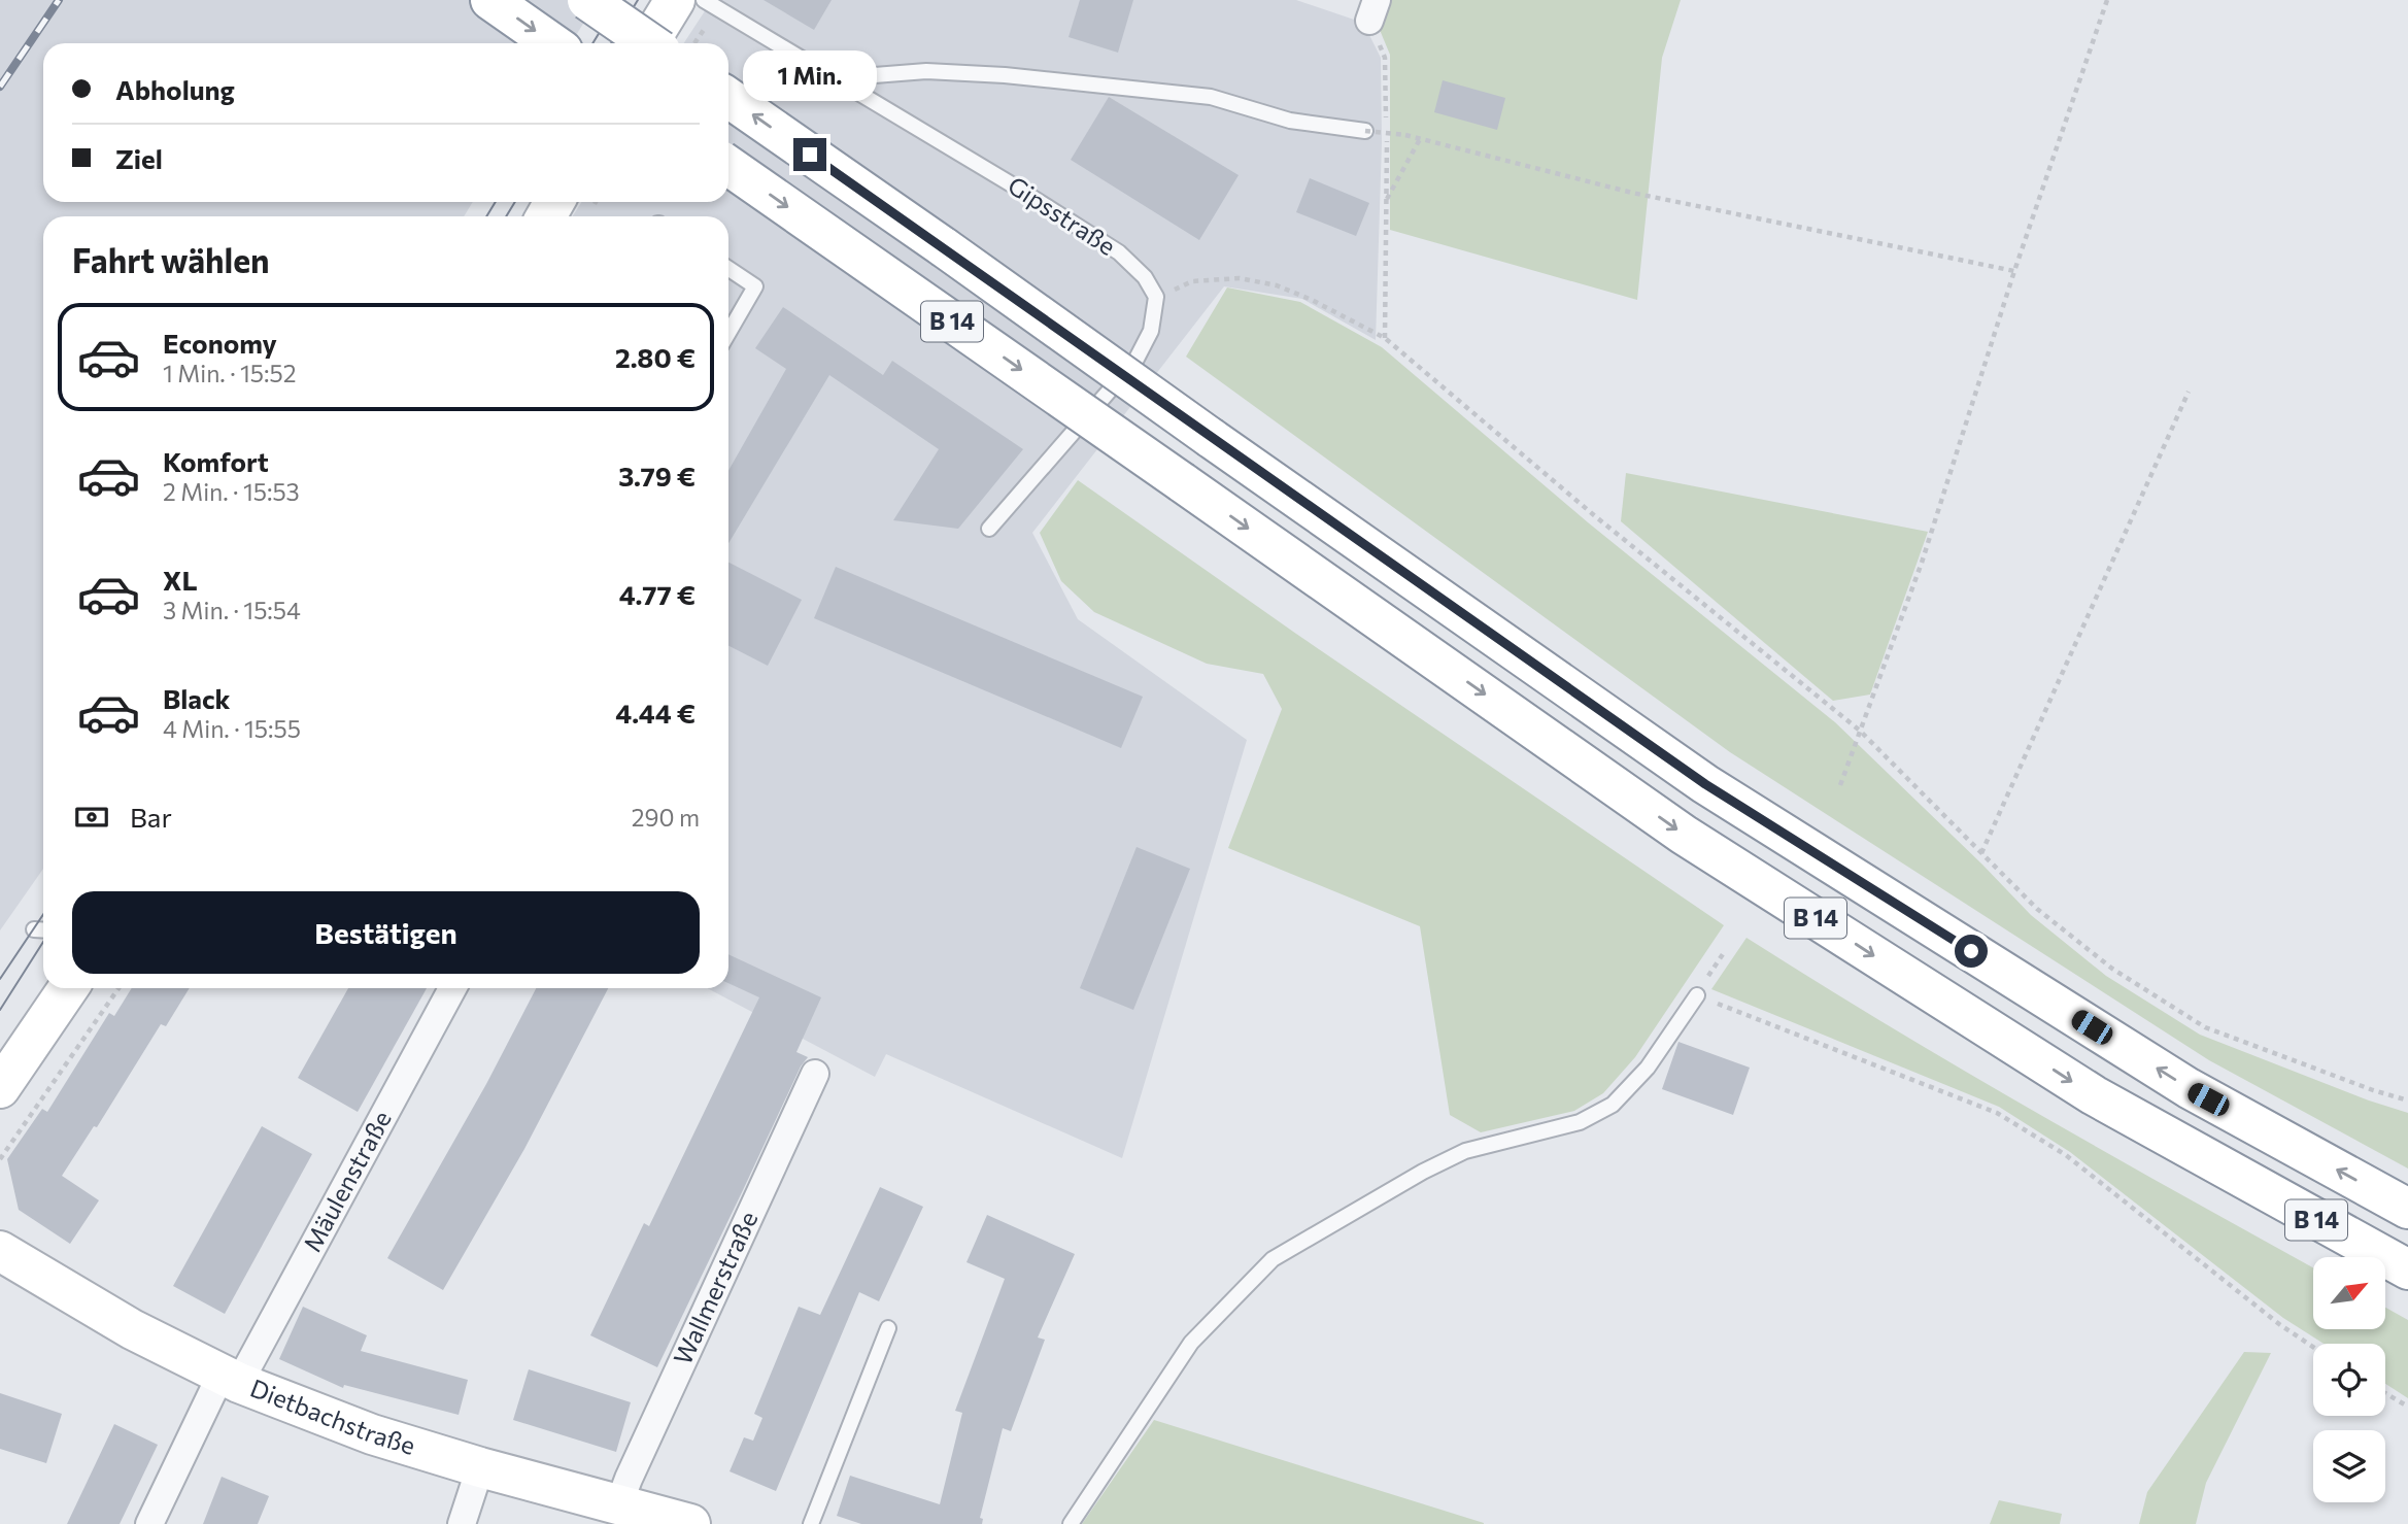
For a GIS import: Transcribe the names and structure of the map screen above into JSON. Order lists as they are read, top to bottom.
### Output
{
  "streets": {
    "main road": ["B 14", "Dietbachstraße"],
    "street": ["Mäulenstraße", "Wallmerstraße"],
    "lane": ["Gipsstraße"]
  },
  "crossings": [
    ["Mäulenstraße", "Dietbachstraße"],
    ["Wallmerstraße", "Dietbachstraße"]
  ],
  "north": "top right",
  "page": {
    "banner": ["Abholung", "Ziel"],
    "bubble": "1 Min.",
    "heading": "Fahrt wählen",
    "list": [
      {
        "name": "Economy",
        "note": "1 Min. · 15:52",
        "value": "2.80 €"
      },
      {
        "name": "Komfort",
        "note": "2 Min. · 15:53",
        "value": "3.79 €"
      },
      {
        "name": "XL",
        "note": "3 Min. · 15:54",
        "value": "4.77 €"
      },
      {
        "name": "Black",
        "note": "4 Min. · 15:55",
        "value": "4.44 €"
      }
    ],
    "pay": ["Bar", "290 m"],
    "buttons": "Bestätigen"
  }
}
